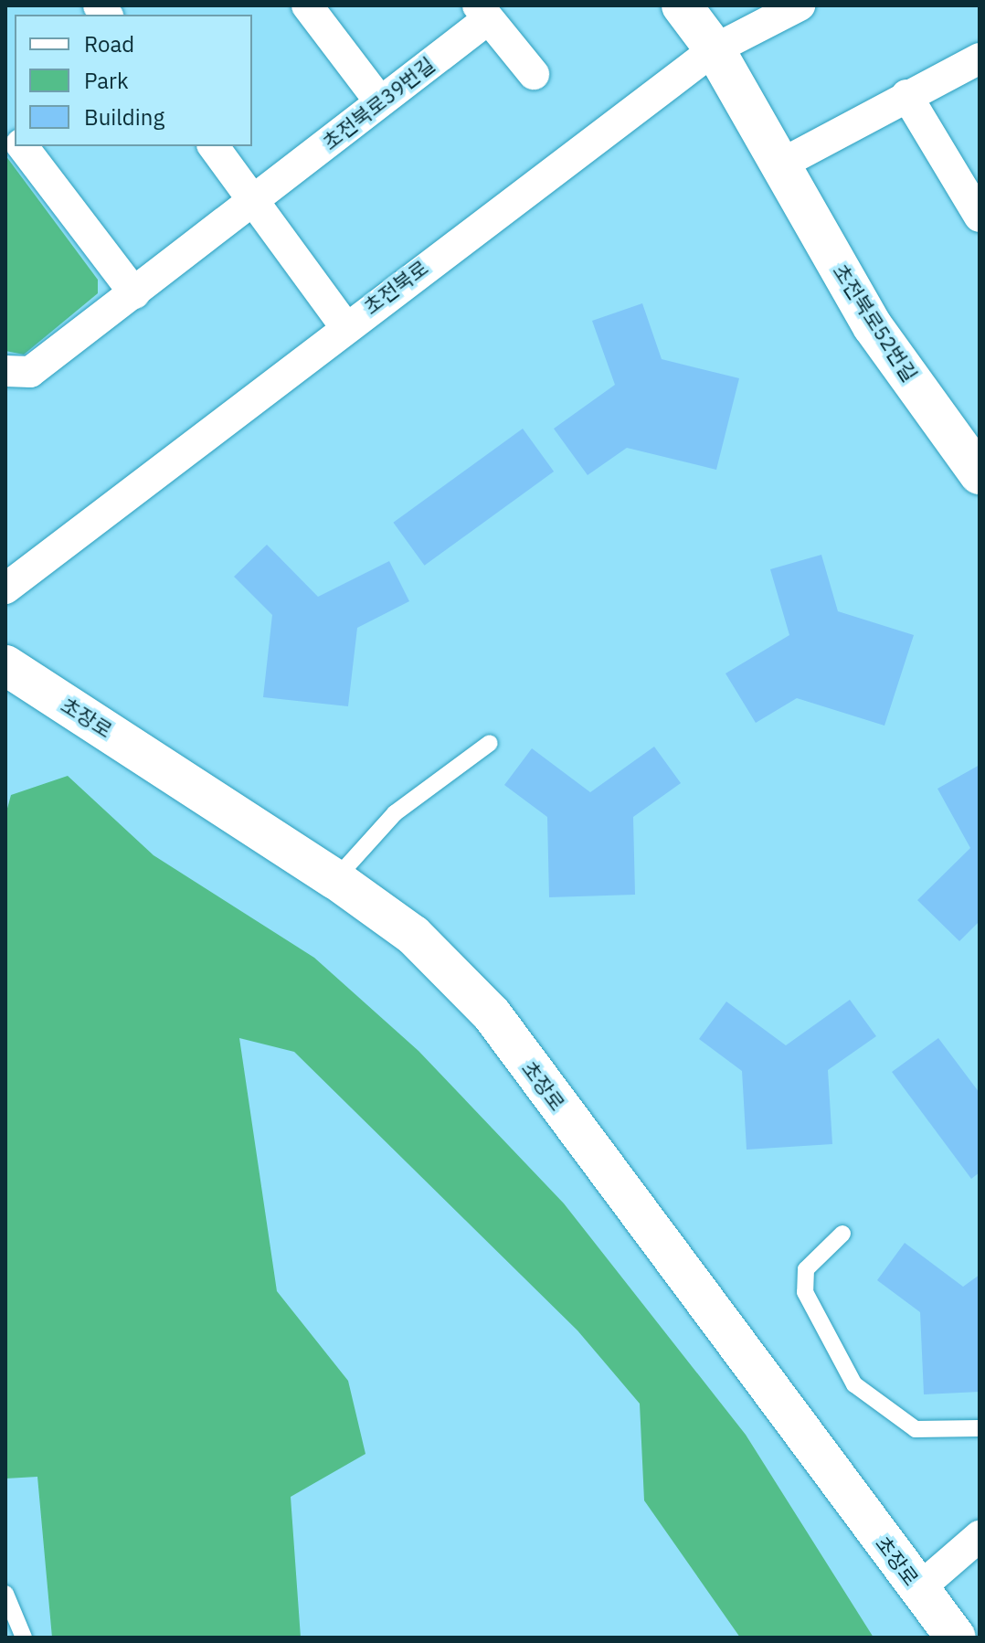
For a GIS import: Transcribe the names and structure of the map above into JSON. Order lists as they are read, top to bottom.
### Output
{
  "streets": {
    "street": [
      "초전북로39번길",
      "초전북로",
      "초전북로52번길",
      "초장로"
    ]
  },
  "crossings": [
    ["초전북로", "초전북로52번길"]
  ],
  "legend": ["Road", "Park", "Building"]
}
